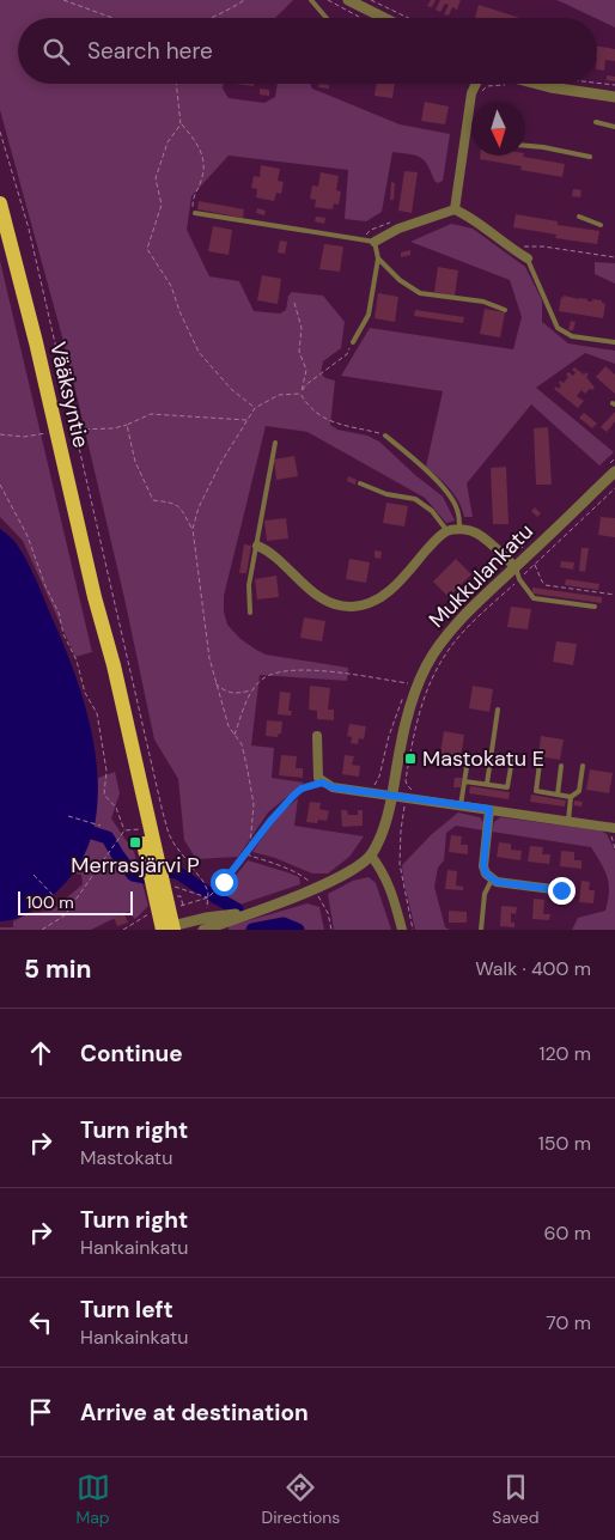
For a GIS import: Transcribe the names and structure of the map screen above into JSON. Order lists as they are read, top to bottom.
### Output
{
  "streets": {
    "highway": ["Vääksyntie"],
    "street": ["Mukkulankatu"]
  },
  "places": {
    "transit": ["Mastokatu E", "Merrasjärvi P"]
  },
  "scale_bar": "100 m",
  "north": "bottom",
  "page": {
    "search": "Search here",
    "scale": "100 m",
    "heading": ["5 min", "Walk · 400 m"],
    "list": [
      ["Continue", "120 m"],
      ["Turn right", "Mastokatu", "150 m"],
      ["Turn right", "Hankainkatu", "60 m"],
      ["Turn left", "Hankainkatu", "70 m"],
      "Arrive at destination"
    ],
    "nav": ["Map", "Directions", "Saved"]
  }
}
